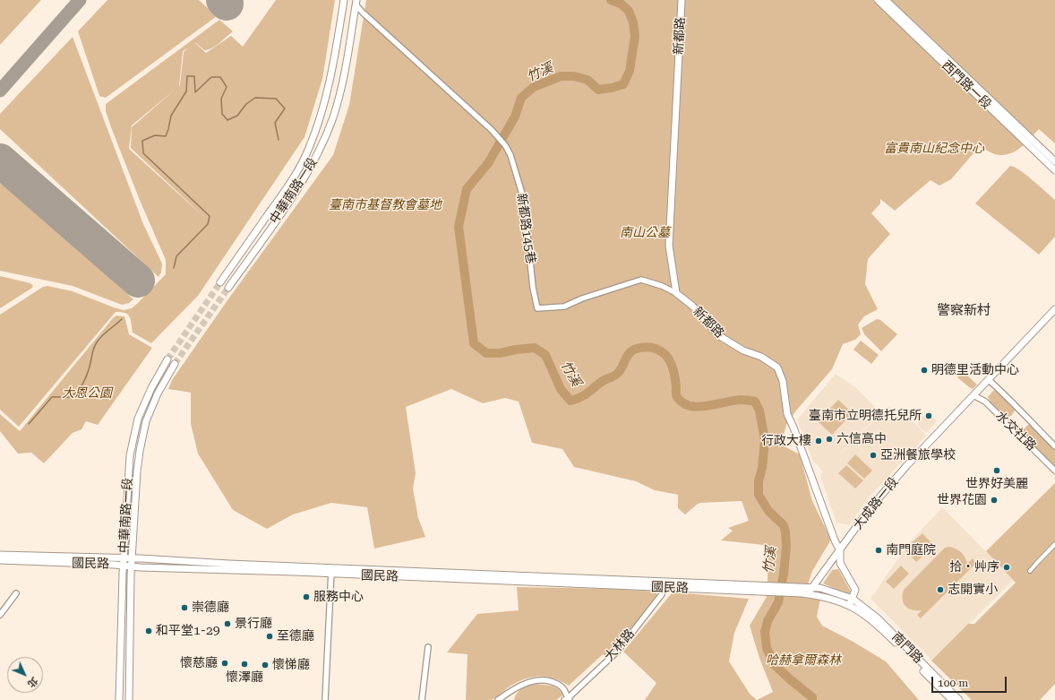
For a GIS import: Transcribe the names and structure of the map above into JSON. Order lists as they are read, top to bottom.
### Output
{
  "streets": {
    "street": [
      "新都路",
      "西門路一段",
      "中華南路一段",
      "新都路145巷",
      "水交社路",
      "大成路一段",
      "國民路",
      "大林路",
      "南門路"
    ]
  },
  "crossings": [
    ["新都路", "新都路145巷"],
    ["新都路", "大成路一段"],
    ["新都路", "南門路"],
    ["中華南路一段", "新都路145巷"],
    ["中華南路一段", "國民路"],
    ["水交社路", "大成路一段"],
    ["國民路", "大林路"]
  ],
  "districts": ["警察新村"],
  "water": ["竹溪"],
  "parks": [
    "富貴南山紀念中心",
    "臺南市基督教會墓地",
    "南山公墓",
    "大恩公園",
    "哈赫拿爾森林"
  ],
  "places": [
    "明德里活動中心",
    "臺南市立明德托兒所",
    "六信高中",
    "行政大樓",
    "亞洲餐旅學校",
    "世界好美麗",
    "世界花園",
    "南門庭院",
    "拾・艸序",
    "志開實小",
    "服務中心",
    "崇德廳",
    "景行廳",
    "和平堂1-29",
    "至德廳",
    "懷慈廳",
    "懷澤廳",
    "懷悌廳"
  ],
  "scale_bar": "100 m",
  "north": "bottom right"
}
